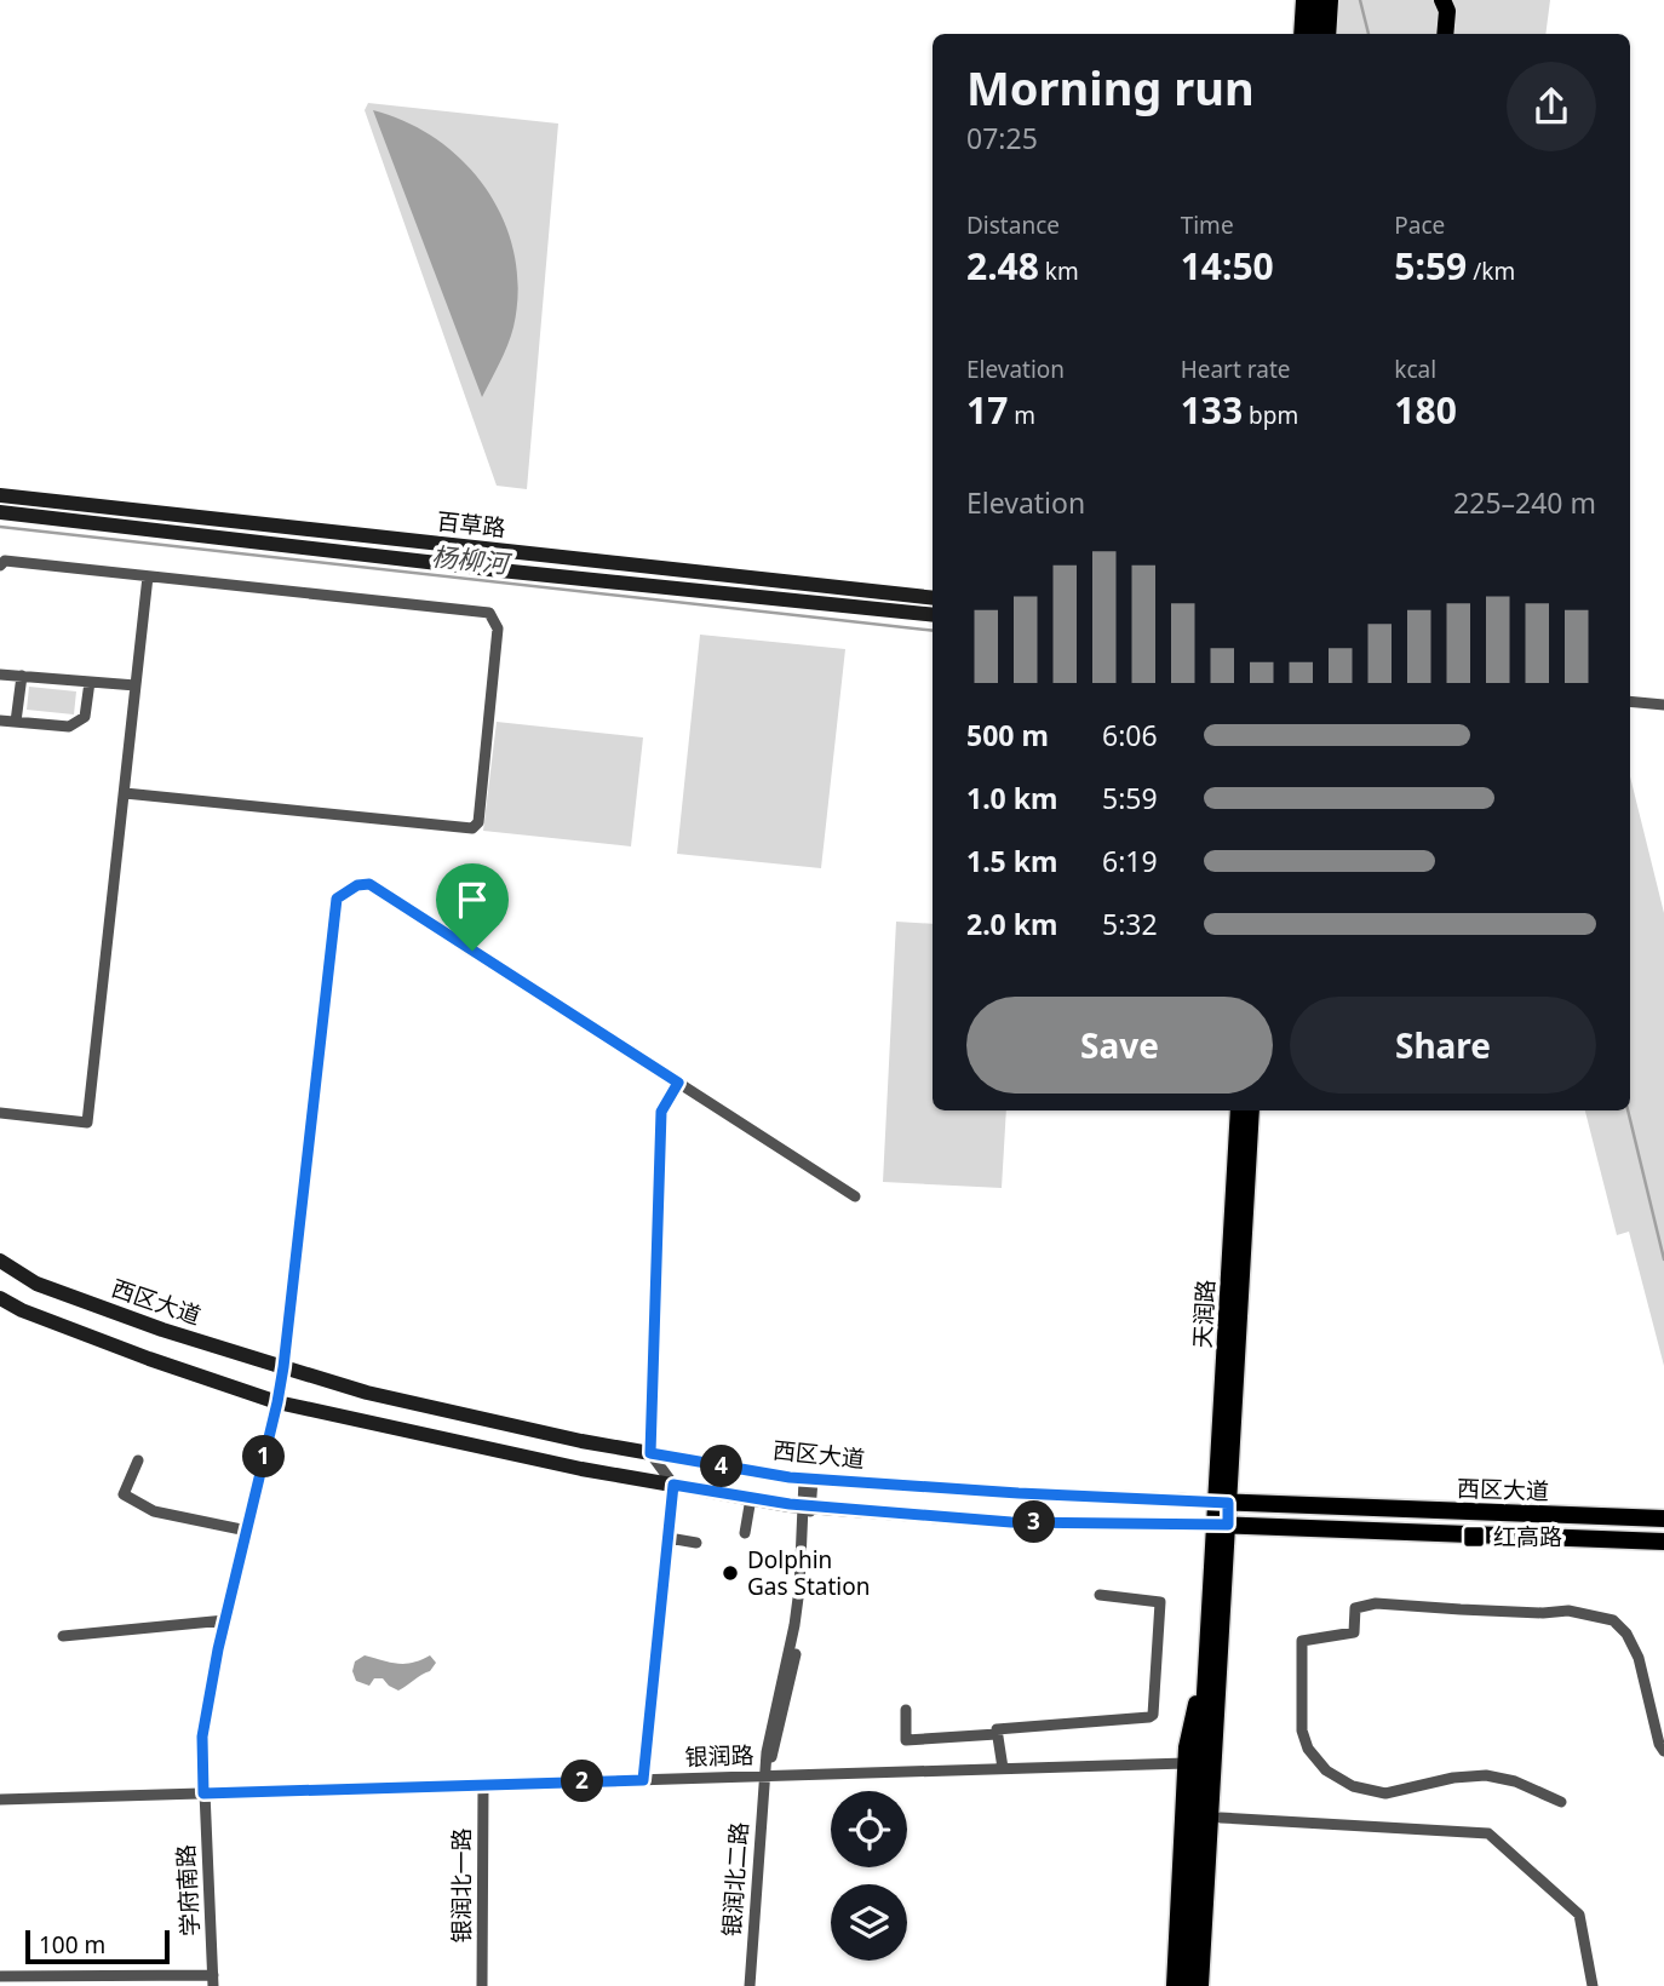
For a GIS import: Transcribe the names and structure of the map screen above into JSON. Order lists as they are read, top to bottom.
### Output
{
  "streets": {
    "main road": ["百草路", "西区大道", "天润路"],
    "street": [
      "银润路",
      "银润北二路",
      "银润北一路",
      "学府南路"
    ]
  },
  "crossings": [
    ["西区大道", "天润路"],
    ["西区大道", "银润北二路"],
    ["西区大道", "学府南路"],
    ["银润路", "银润北二路"],
    ["银润路", "银润北一路"],
    ["银润路", "学府南路"]
  ],
  "water": ["杨柳河"],
  "places": {
    "transit": ["红高路"],
    "other": ["Dolphin Gas Station"]
  },
  "scale_bar": "100 m",
  "page": {
    "heading": ["Morning run", "07:25"],
    "stats": [
      ["Distance", "2.48 km"],
      ["Time", "14:50"],
      ["Pace", "5:59 /km"],
      ["Elevation", "17 m"],
      ["Heart rate", "133 bpm"],
      ["kcal", "180"]
    ],
    "chart": ["Elevation", "225–240 m"],
    "list": [
      {
        "name": "500 m",
        "note": "6:06"
      },
      {
        "name": "1.0 km",
        "note": "5:59"
      },
      {
        "name": "1.5 km",
        "note": "6:19"
      },
      {
        "name": "2.0 km",
        "note": "5:32"
      }
    ],
    "buttons": ["Save", "Share"],
    "pins": [
      "1",
      "4",
      "3",
      "2"
    ],
    "scale": "100 m"
  }
}
